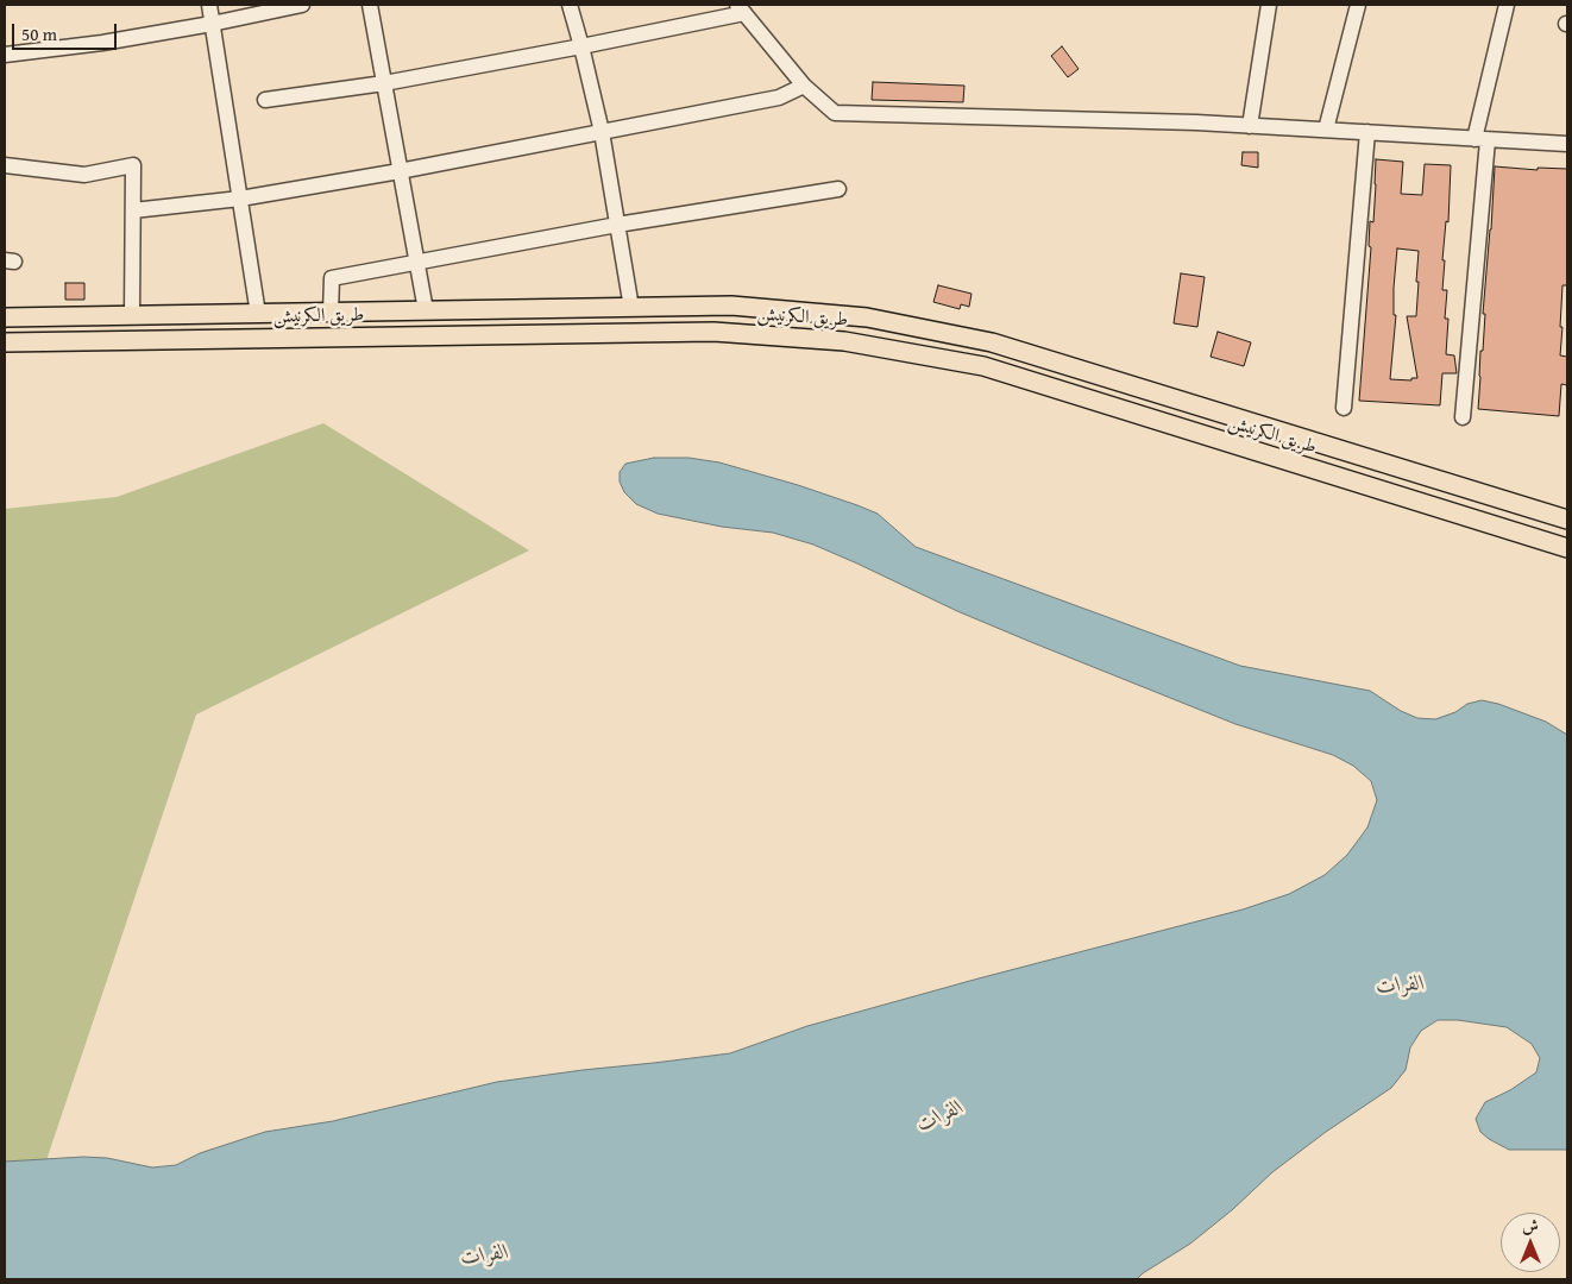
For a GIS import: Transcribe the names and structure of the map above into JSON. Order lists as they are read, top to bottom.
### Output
{
  "streets": {
    "main road": ["طريق الكرنيش"]
  },
  "water": ["الفرات"],
  "scale_bar": "50 m",
  "north": "top"
}
